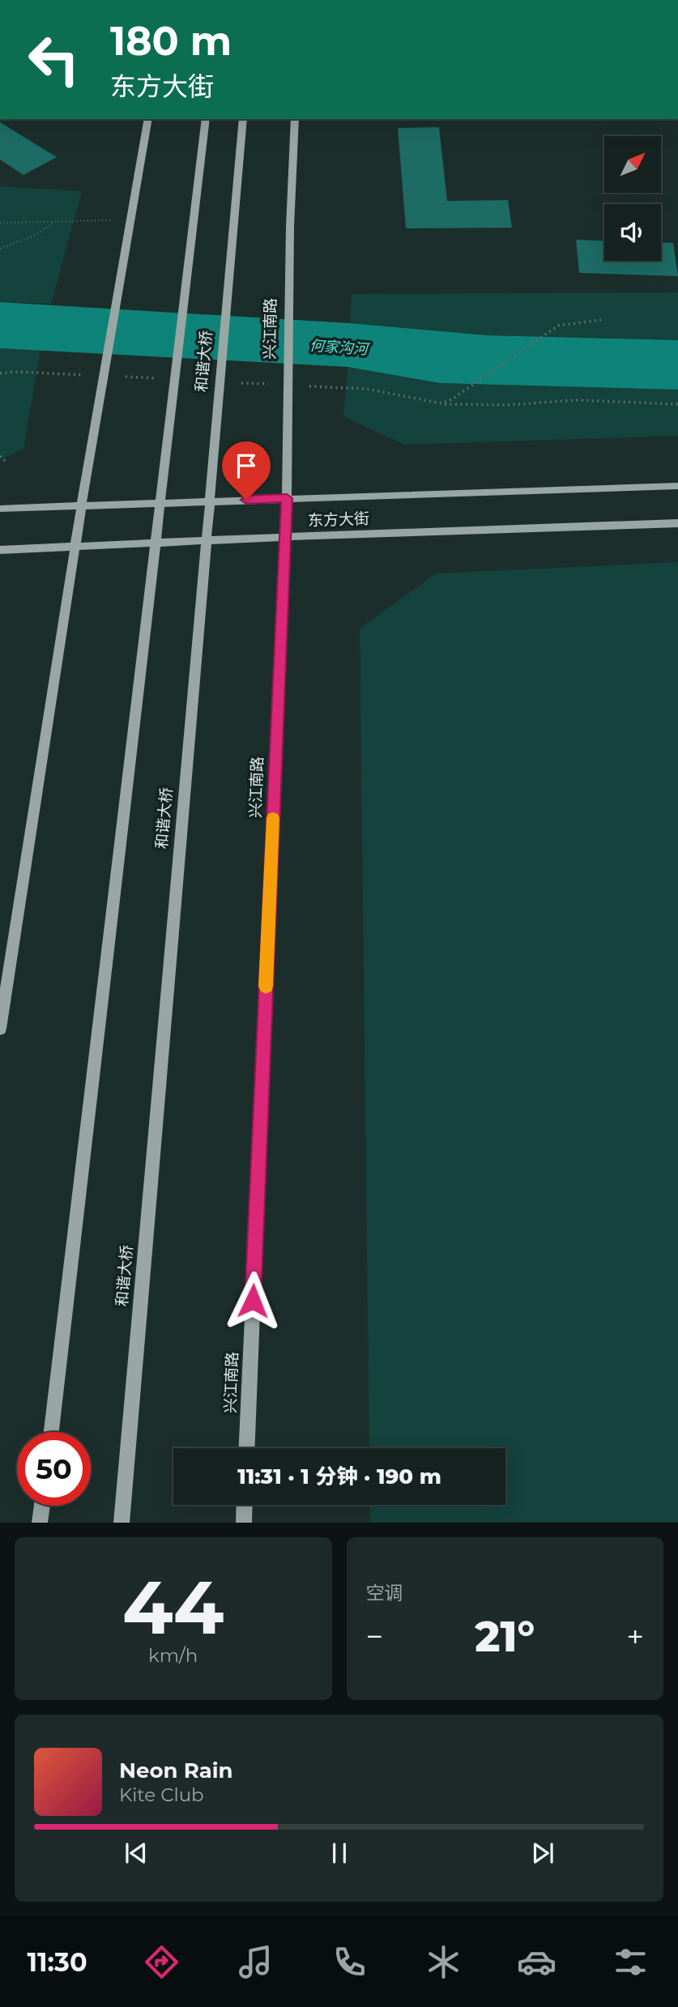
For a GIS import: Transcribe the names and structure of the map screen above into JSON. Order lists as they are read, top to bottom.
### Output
{
  "streets": {
    "main road": ["兴江南路", "和谐大桥", "东方大街"]
  },
  "crossings": [
    ["兴江南路", "东方大街"]
  ],
  "water": ["何家沟河"],
  "north": "top right",
  "page": {
    "turn": ["180 m", "东方大街"],
    "limit": "50",
    "trip": "11:31 · 1 分钟 · 190 m",
    "tile": [
      ["44", "km/h"],
      "空调"
    ],
    "heat": ["−", "21°", "+"],
    "song": ["Neon Rain", "Kite Club"],
    "tabs": "11:30"
  }
}
